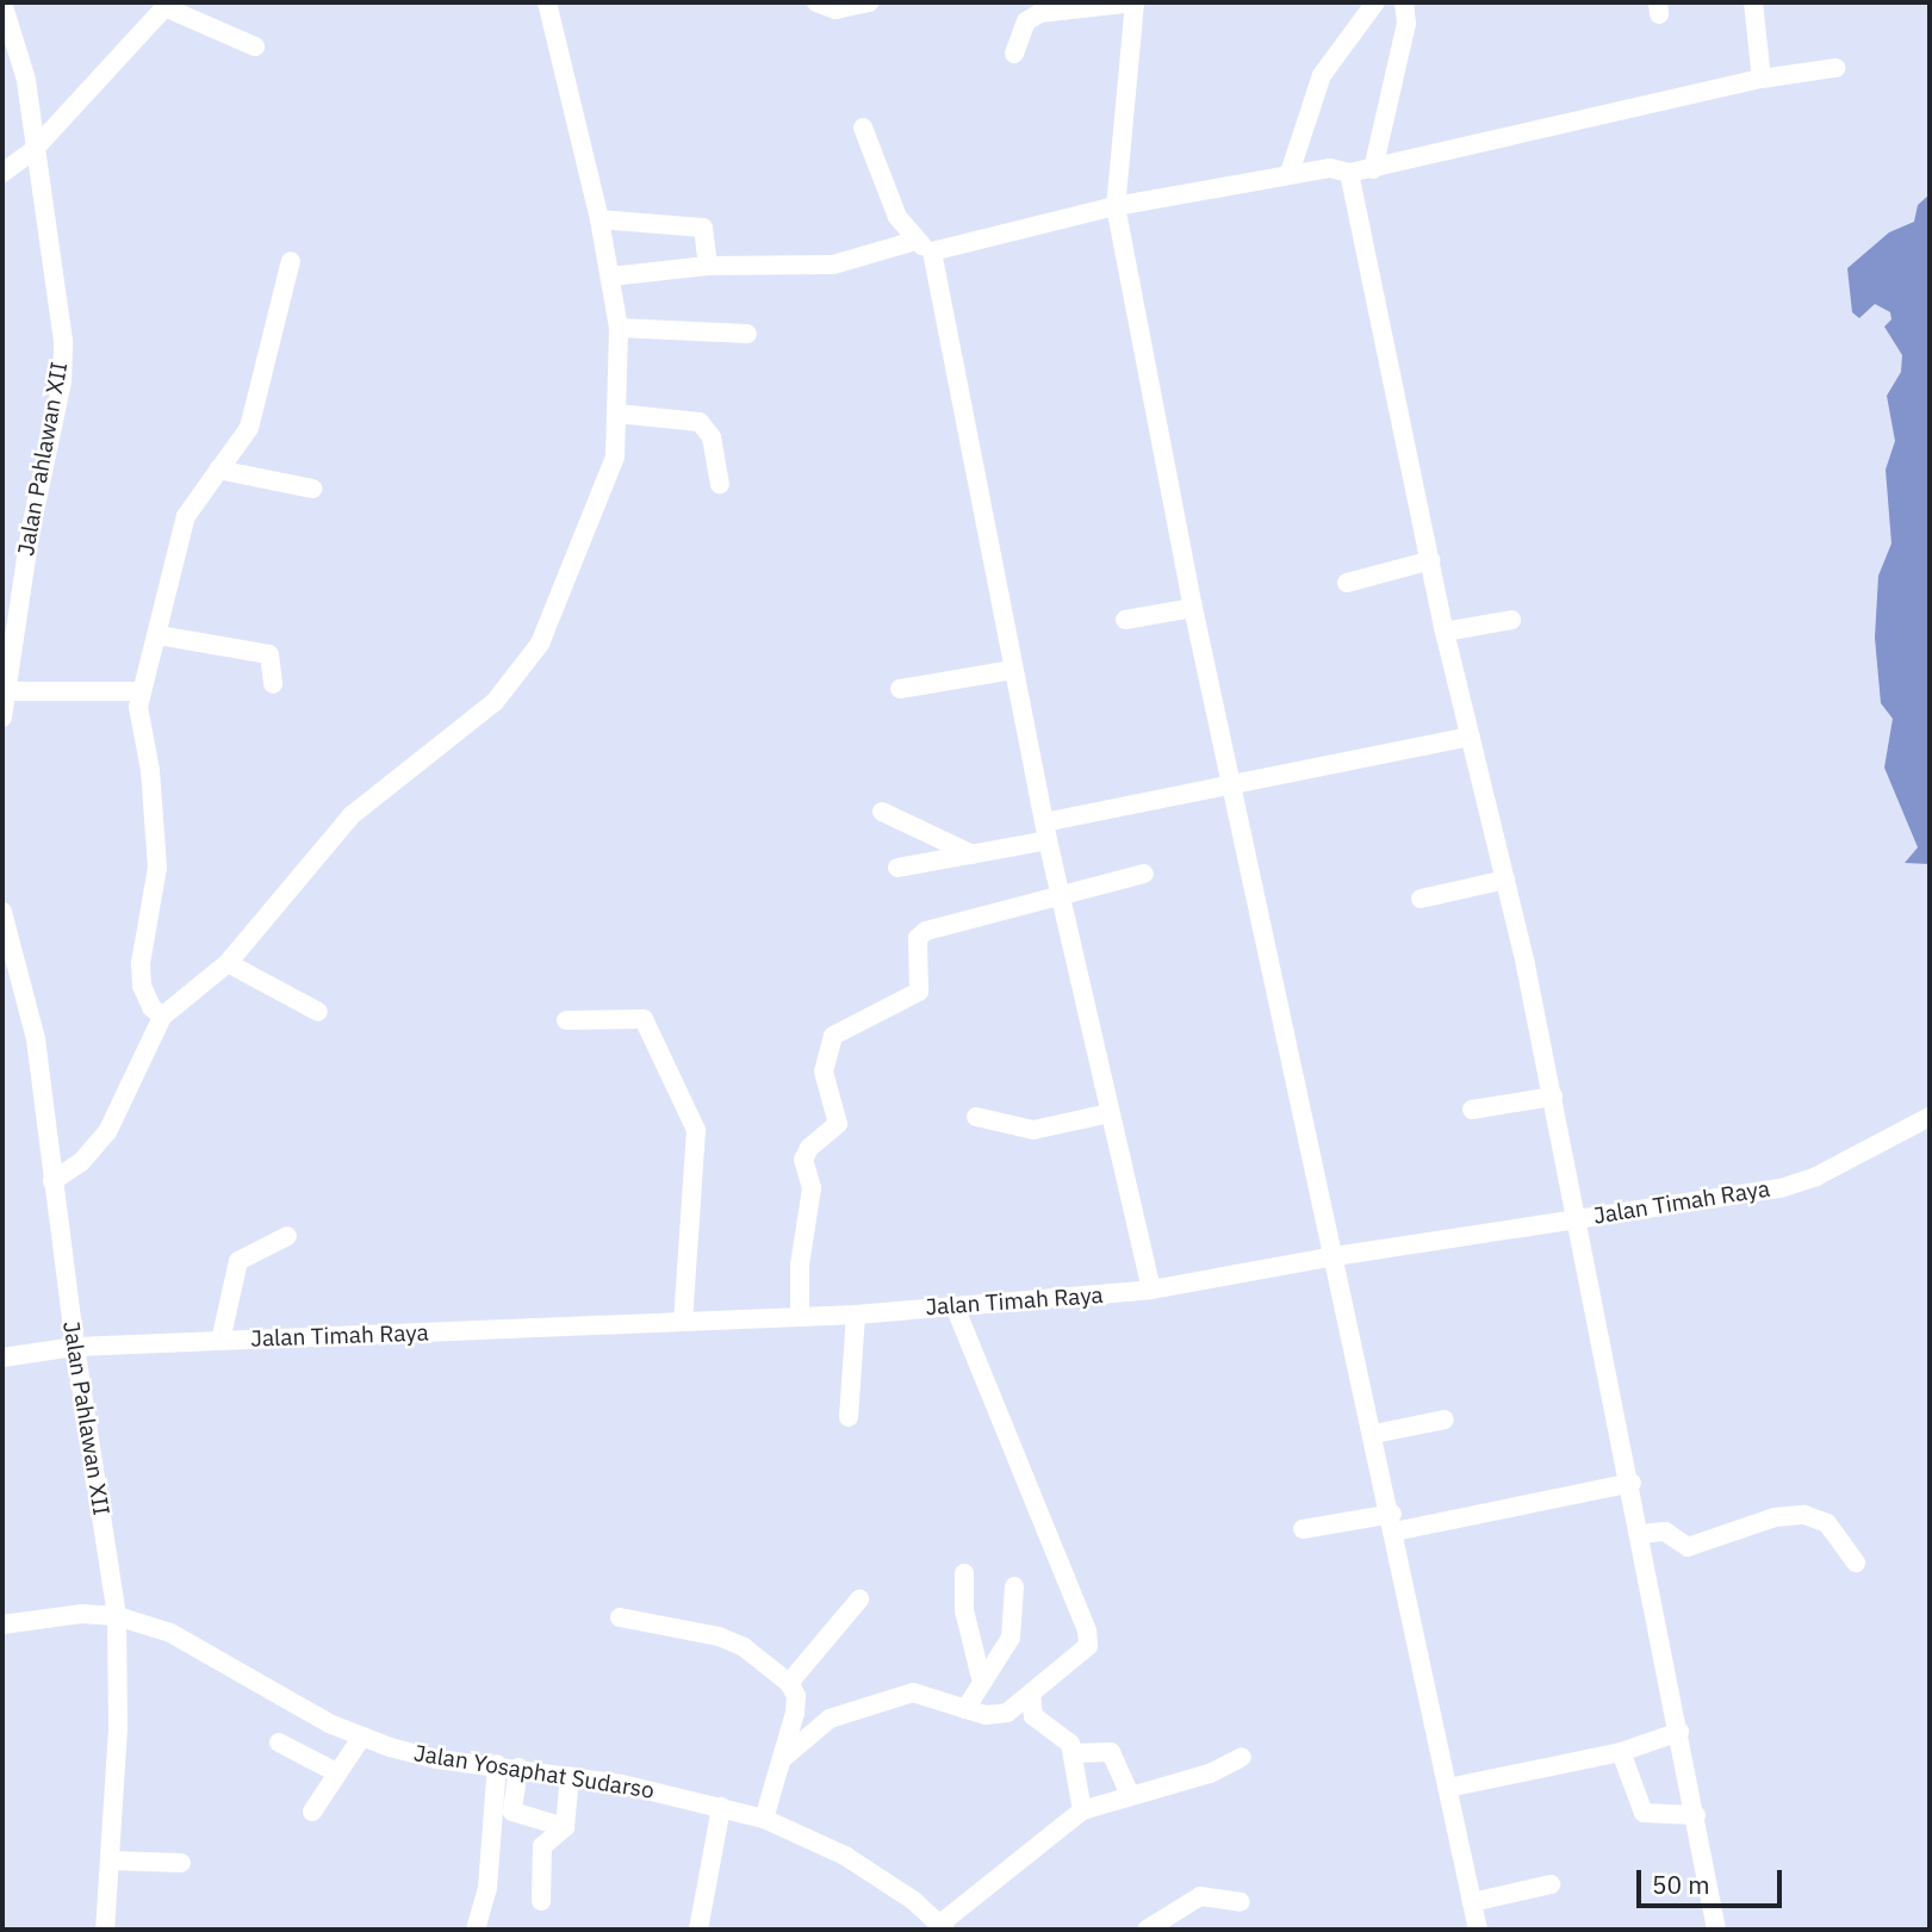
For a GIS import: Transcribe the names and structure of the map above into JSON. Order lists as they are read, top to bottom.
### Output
{
  "streets": {
    "street": ["Jalan Pahlawan XII", "Jalan Timah Raya", "Jalan Yosaphat Sudarso"]
  },
  "crossings": [
    ["Jalan Pahlawan XII", "Jalan Timah Raya"],
    ["Jalan Pahlawan XII", "Jalan Yosaphat Sudarso"]
  ],
  "scale_bar": "50 m"
}
